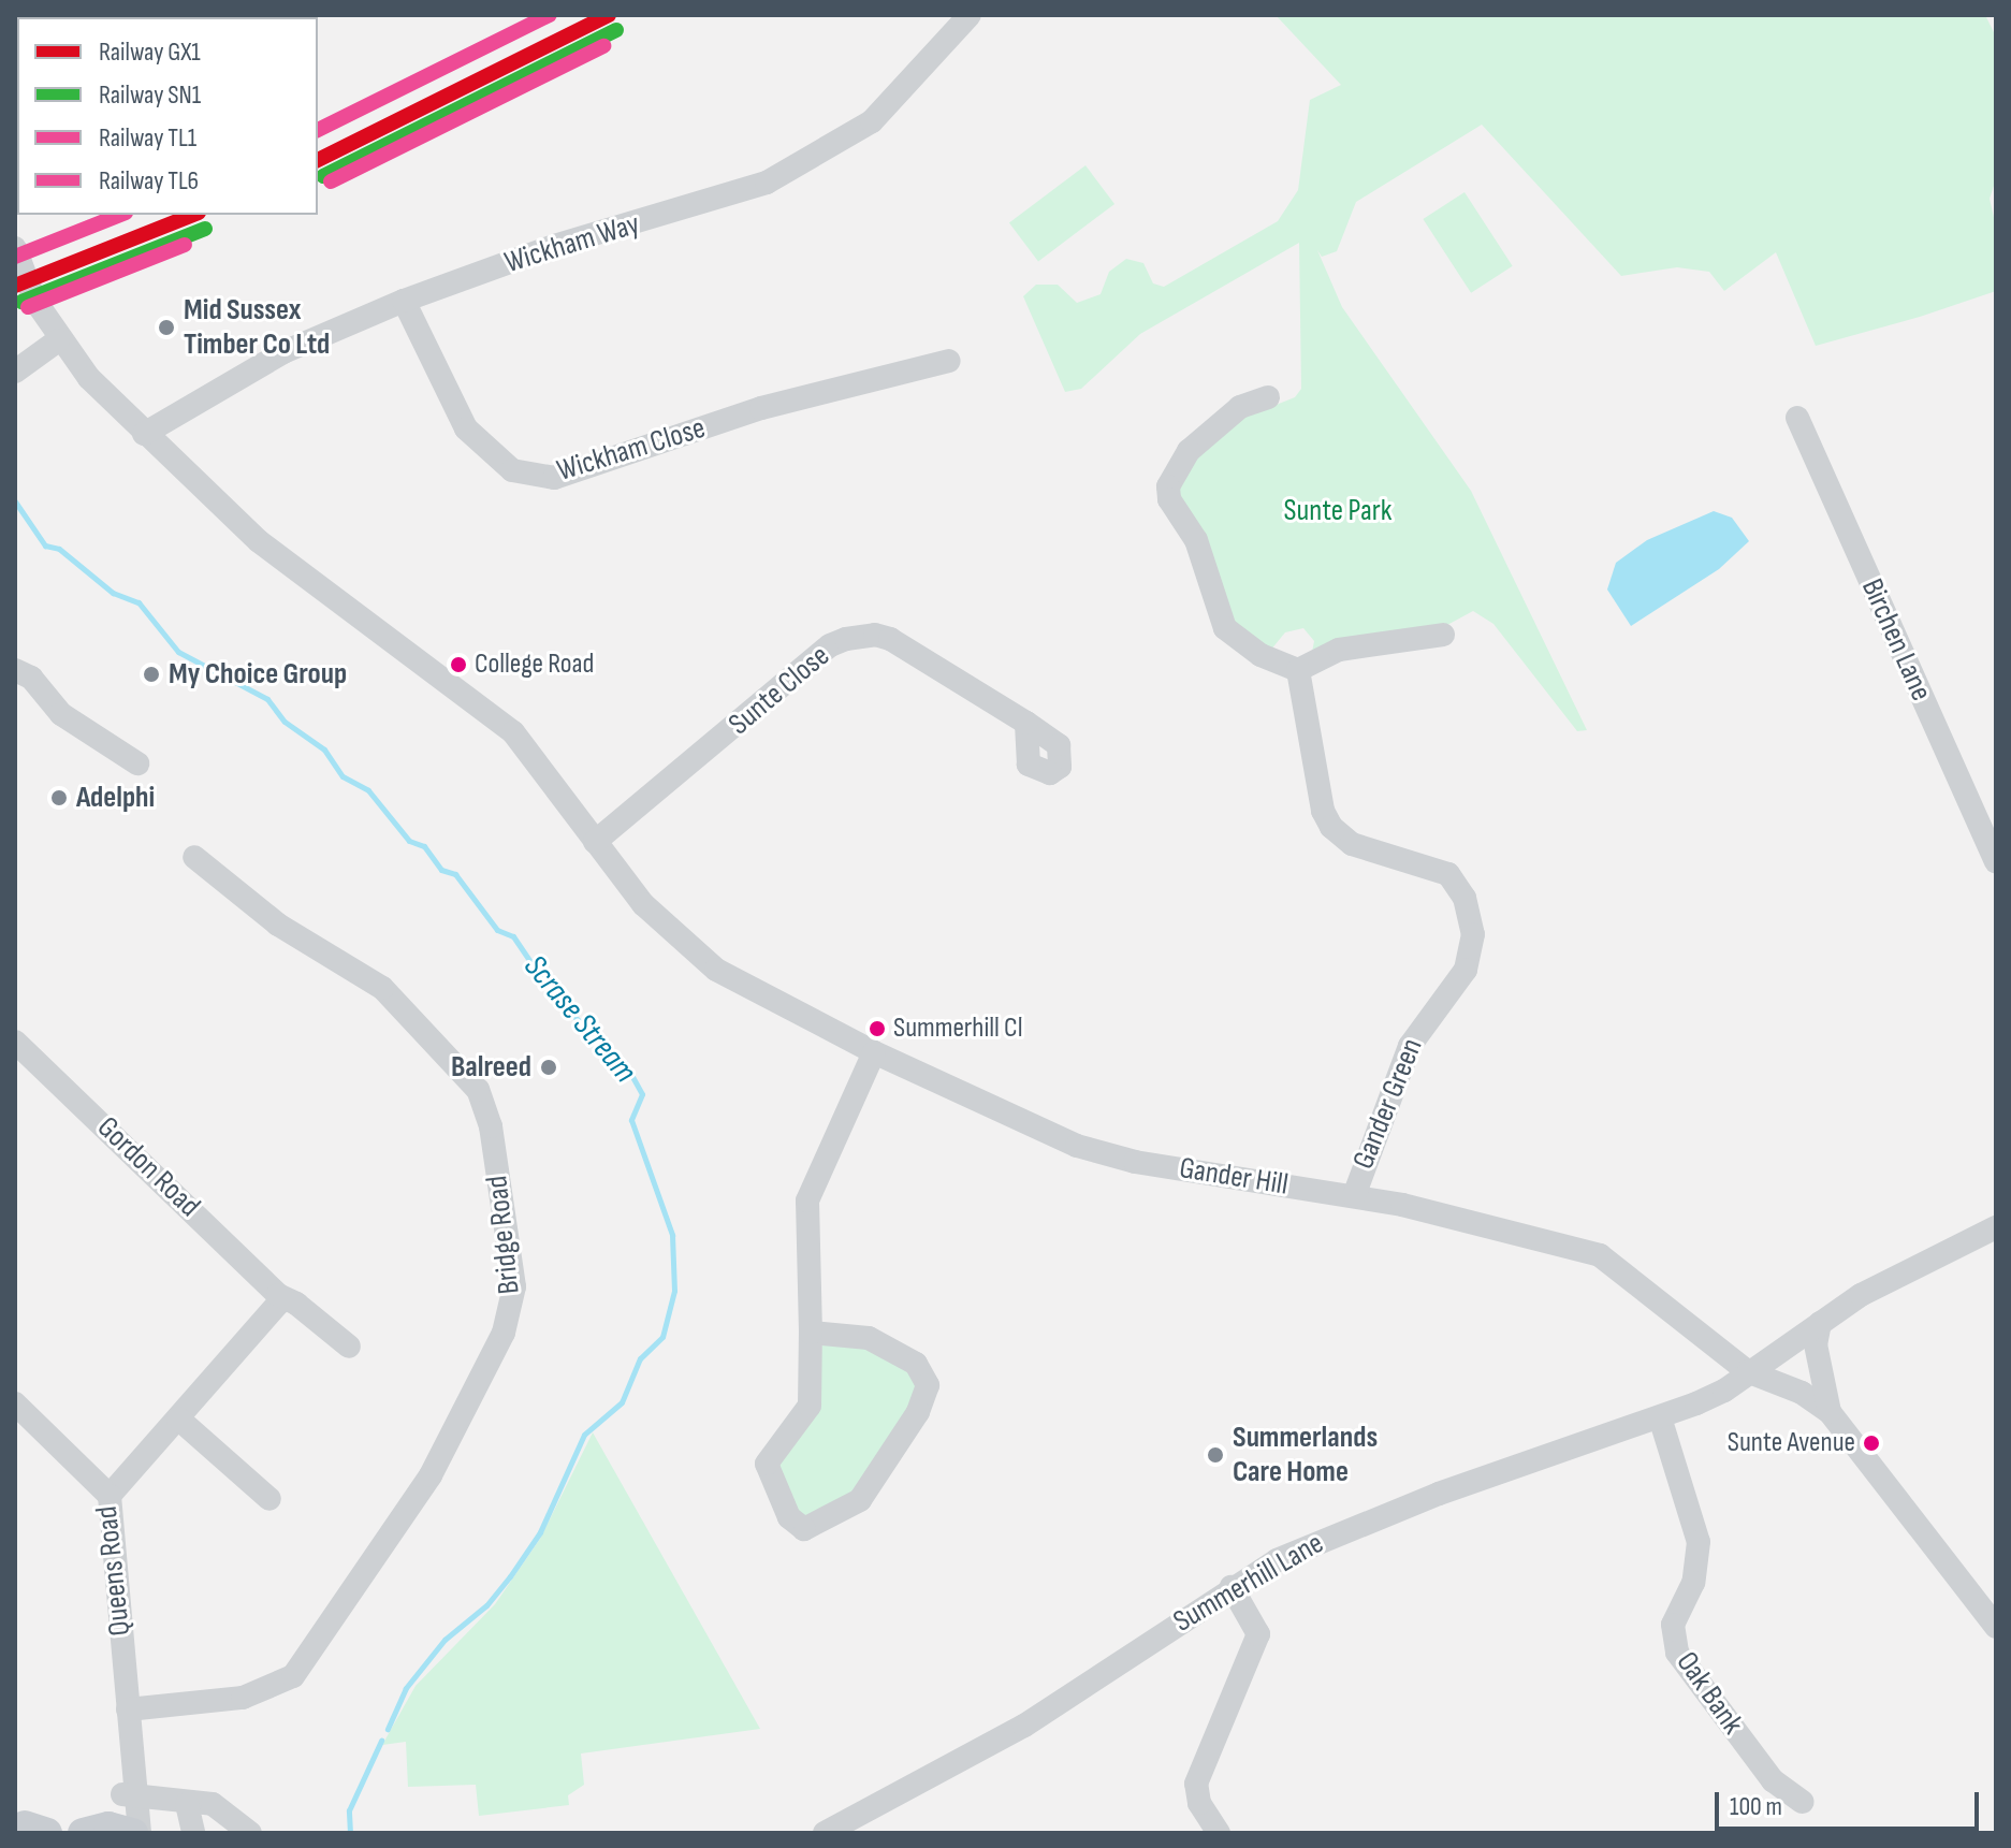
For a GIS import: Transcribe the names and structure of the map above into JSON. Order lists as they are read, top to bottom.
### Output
{
  "streets": {
    "street": [
      "Wickham Way",
      "Wickham Close",
      "Birchen Lane",
      "Sunte Close",
      "Gander Green",
      "Gordon Road",
      "Gander Hill",
      "Bridge Road",
      "Queens Road",
      "Summerhill Lane",
      "Oak Bank"
    ]
  },
  "crossings": [
    ["Wickham Way", "Wickham Close"],
    ["Sunte Close", "Gander Hill"],
    ["Gander Green", "Gander Hill"],
    ["Gander Hill", "Summerhill Lane"],
    ["Bridge Road", "Queens Road"],
    ["Summerhill Lane", "Oak Bank"]
  ],
  "water": ["Scrase Stream"],
  "parks": ["Sunte Park"],
  "places": [
    "Mid Sussex Timber Co Ltd",
    "College Road",
    "My Choice Group",
    "Adelphi",
    "Summerhill Cl",
    "Balreed",
    "Sunte Avenue",
    "Summerlands Care Home"
  ],
  "lines": [
    "rail line GX1",
    "rail line TL1",
    "rail line SN1",
    "rail line TL6"
  ],
  "legend": [
    "Railway GX1",
    "Railway SN1",
    "Railway TL1",
    "Railway TL6"
  ],
  "scale_bar": "100 m"
}
